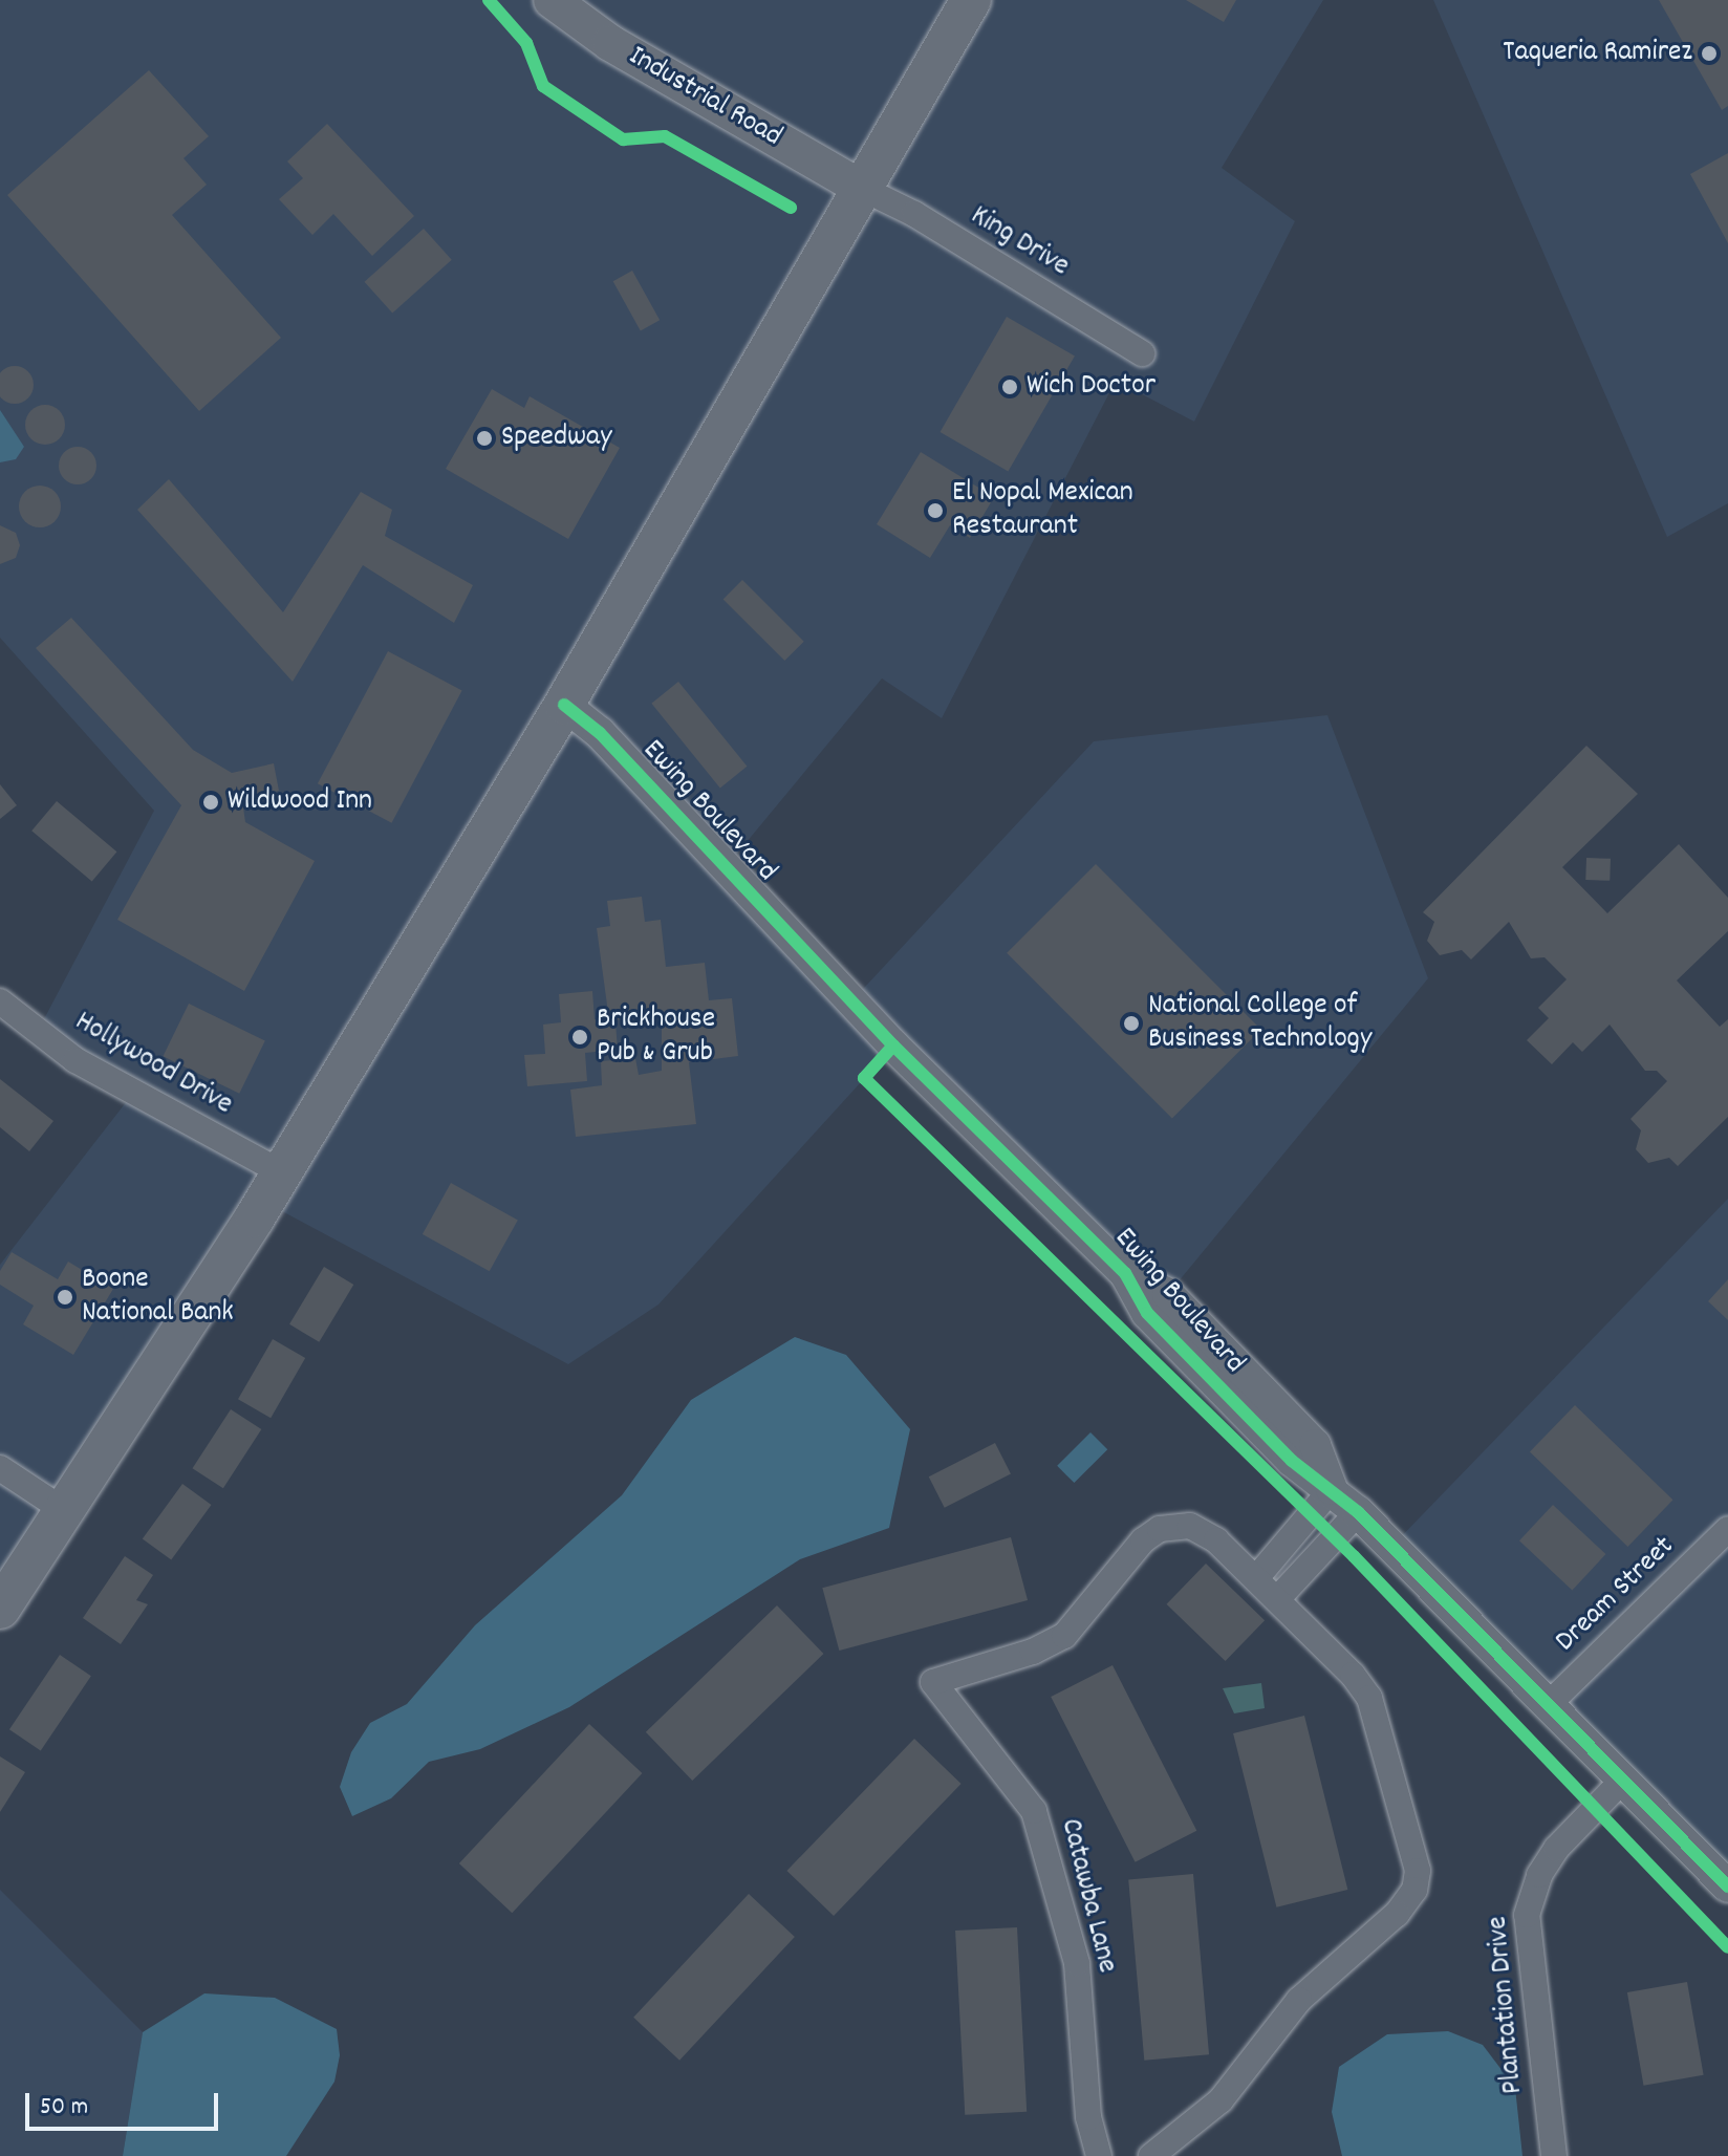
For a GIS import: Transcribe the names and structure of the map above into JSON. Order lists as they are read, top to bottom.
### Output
{
  "streets": {
    "main road": ["Industrial Road"],
    "street": [
      "King Drive",
      "Ewing Boulevard",
      "Hollywood Drive",
      "Dream Street",
      "Catawba Lane",
      "Plantation Drive"
    ]
  },
  "crossings": [
    ["Industrial Road", "King Drive"],
    ["Ewing Boulevard", "Dream Street"],
    ["Ewing Boulevard", "Plantation Drive"]
  ],
  "places": [
    "Taqueria Ramirez",
    "Wich Doctor",
    "Speedway",
    "El Nopal Mexican Restaurant",
    "Wildwood Inn",
    "National College of Business Technology",
    "Brickhouse Pub & Grub",
    "Boone National Bank"
  ],
  "scale_bar": "50 m"
}
